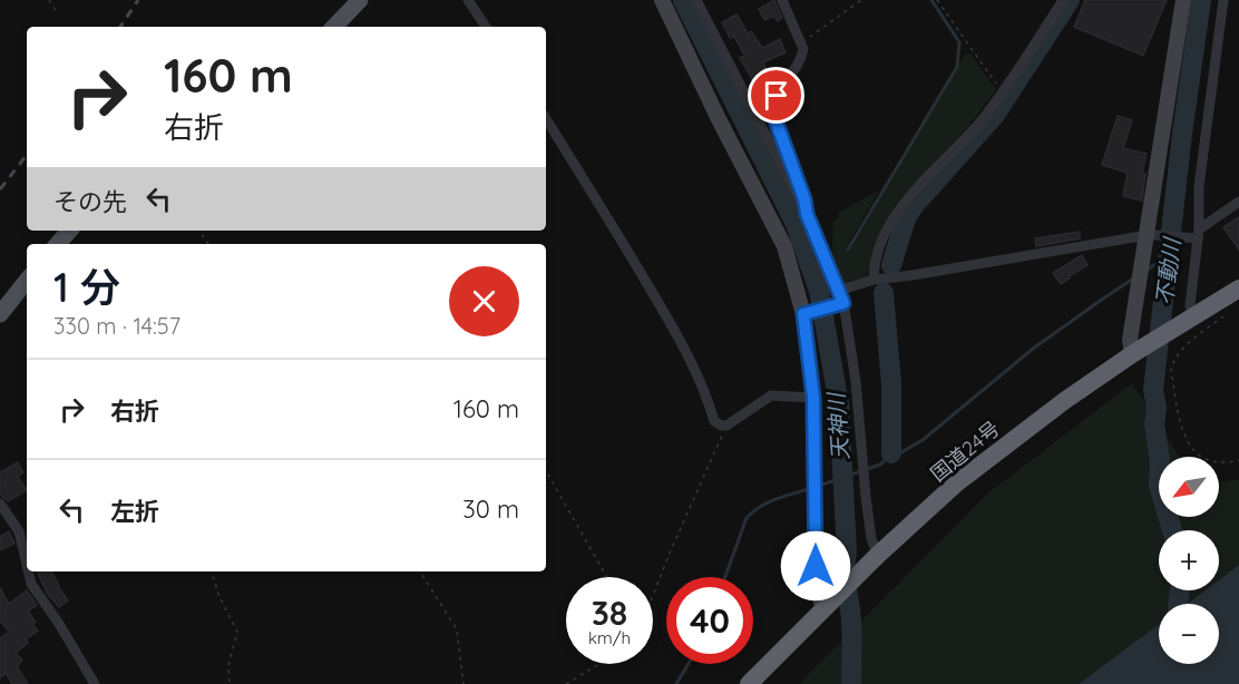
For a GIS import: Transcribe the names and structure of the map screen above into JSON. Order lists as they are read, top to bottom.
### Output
{
  "streets": {
    "highway": ["国道24号"]
  },
  "water": ["不動川", "天神川"],
  "north": "bottom left",
  "page": {
    "turn": ["160 m", "右折"],
    "then": "その先",
    "heading": ["1 分", "330 m · 14:57"],
    "list": [
      {
        "name": "右折",
        "value": "160 m"
      },
      {
        "name": "左折",
        "value": "30 m"
      }
    ],
    "map_buttons": ["+", "−"],
    "speed": "38 km/h",
    "limit": "40"
  }
}
